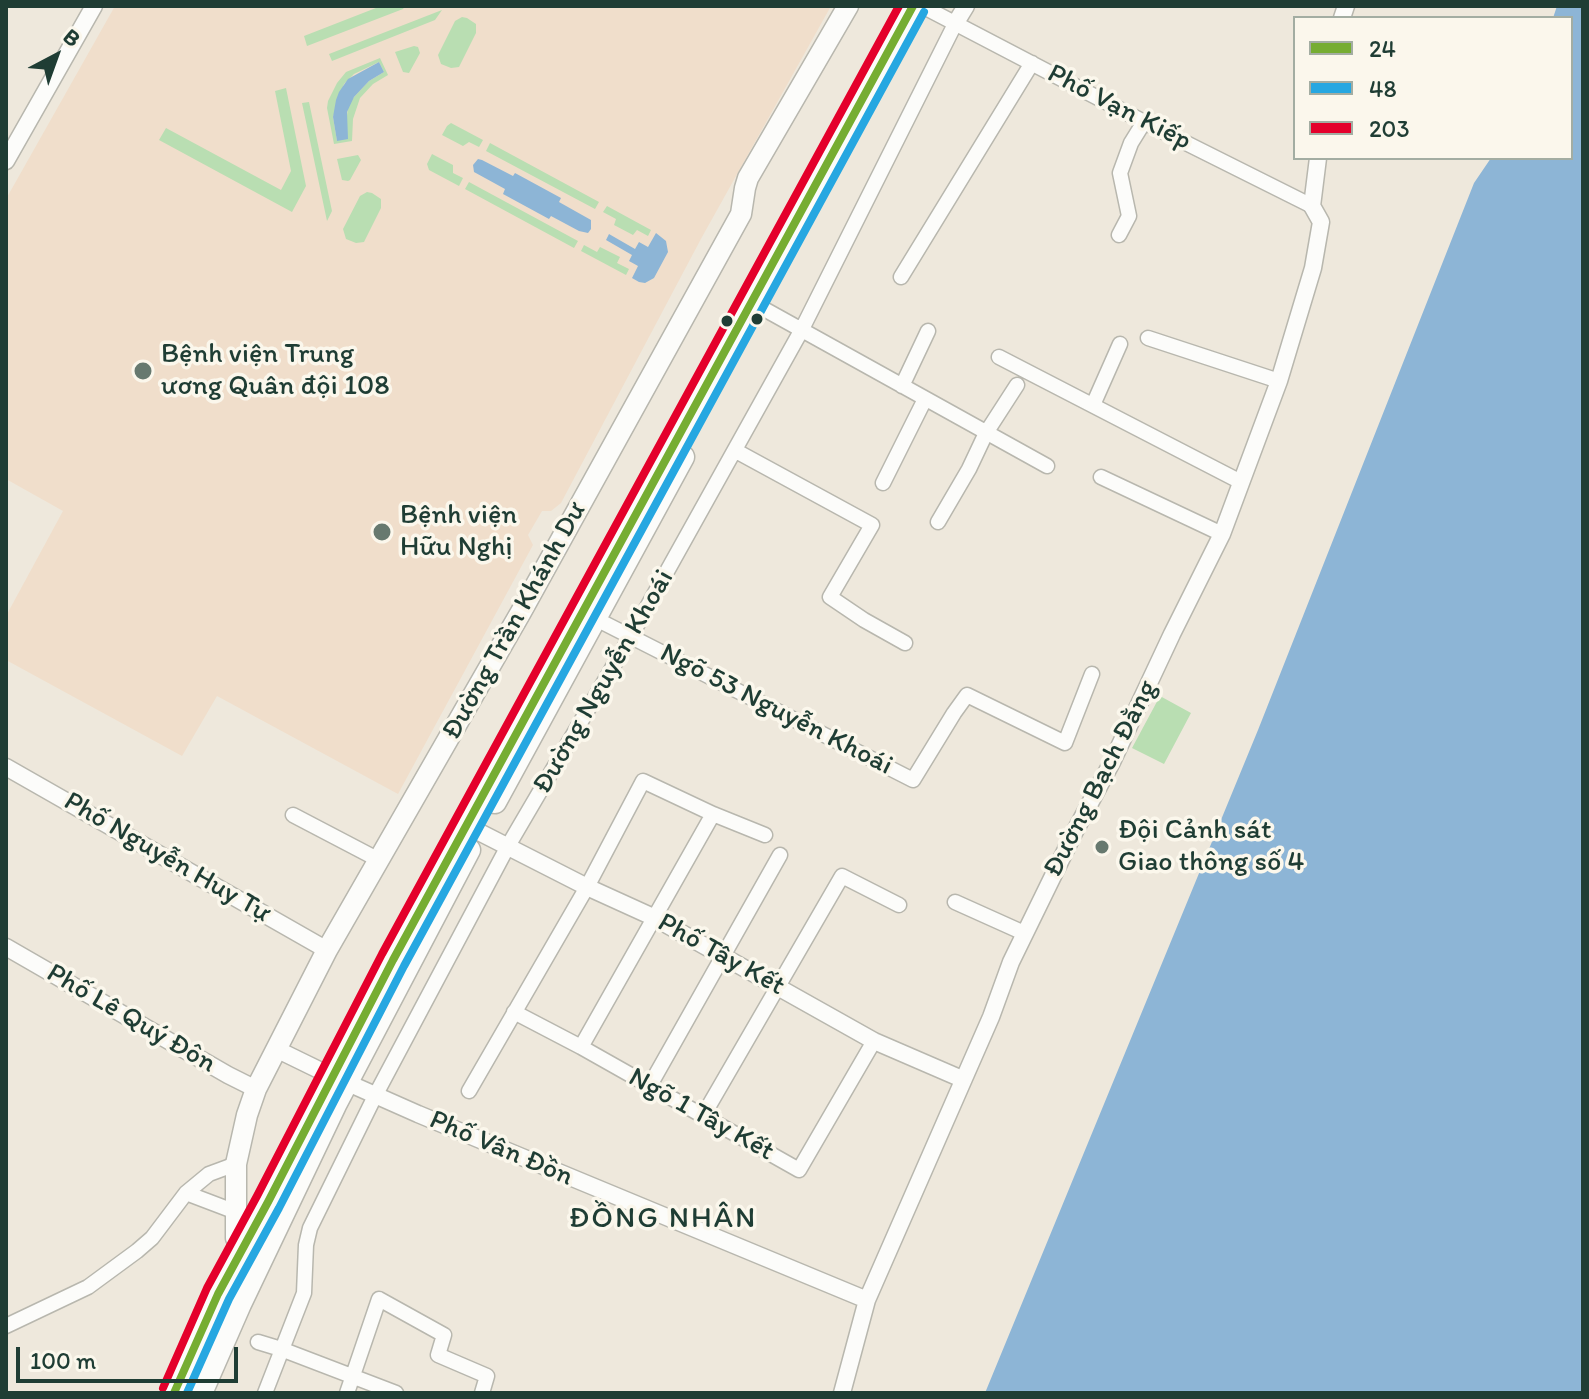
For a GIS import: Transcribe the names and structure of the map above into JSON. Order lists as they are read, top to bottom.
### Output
{
  "streets": {
    "main road": ["Đường Trần Khánh Dư", "Đường Nguyễn Khoái"],
    "street": [
      "Phố Vạn Kiếp",
      "Ngõ 53 Nguyễn Khoái",
      "Đường Bạch Đằng",
      "Phố Nguyễn Huy Tự",
      "Phố Tây Kết",
      "Phố Lê Quý Đôn",
      "Ngõ 1 Tây Kết",
      "Phố Vân Đồn"
    ]
  },
  "crossings": [
    ["Phố Vạn Kiếp", "Đường Nguyễn Khoái"],
    ["Phố Vạn Kiếp", "Đường Bạch Đằng"],
    ["Đường Trần Khánh Dư", "Đường Nguyễn Khoái"],
    ["Đường Trần Khánh Dư", "Phố Nguyễn Huy Tự"],
    ["Đường Trần Khánh Dư", "Phố Lê Quý Đôn"],
    ["Đường Nguyễn Khoái", "Ngõ 53 Nguyễn Khoái"],
    ["Đường Nguyễn Khoái", "Phố Tây Kết"],
    ["Đường Nguyễn Khoái", "Phố Vân Đồn"],
    ["Đường Bạch Đằng", "Phố Tây Kết"],
    ["Đường Bạch Đằng", "Phố Vân Đồn"],
    ["Phố Tây Kết", "Ngõ 1 Tây Kết"]
  ],
  "districts": ["ĐỒNG NHÂN"],
  "places": ["Bệnh viện Trung ương Quân đội 108", "Bệnh viện Hữu Nghị", "Đội Cảnh sát Giao thông số 4"],
  "lines": ["transit line 24", "transit line 203", "transit line 48"],
  "legend": ["24", "48", "203"],
  "scale_bar": "100 m",
  "north": "top right"
}
